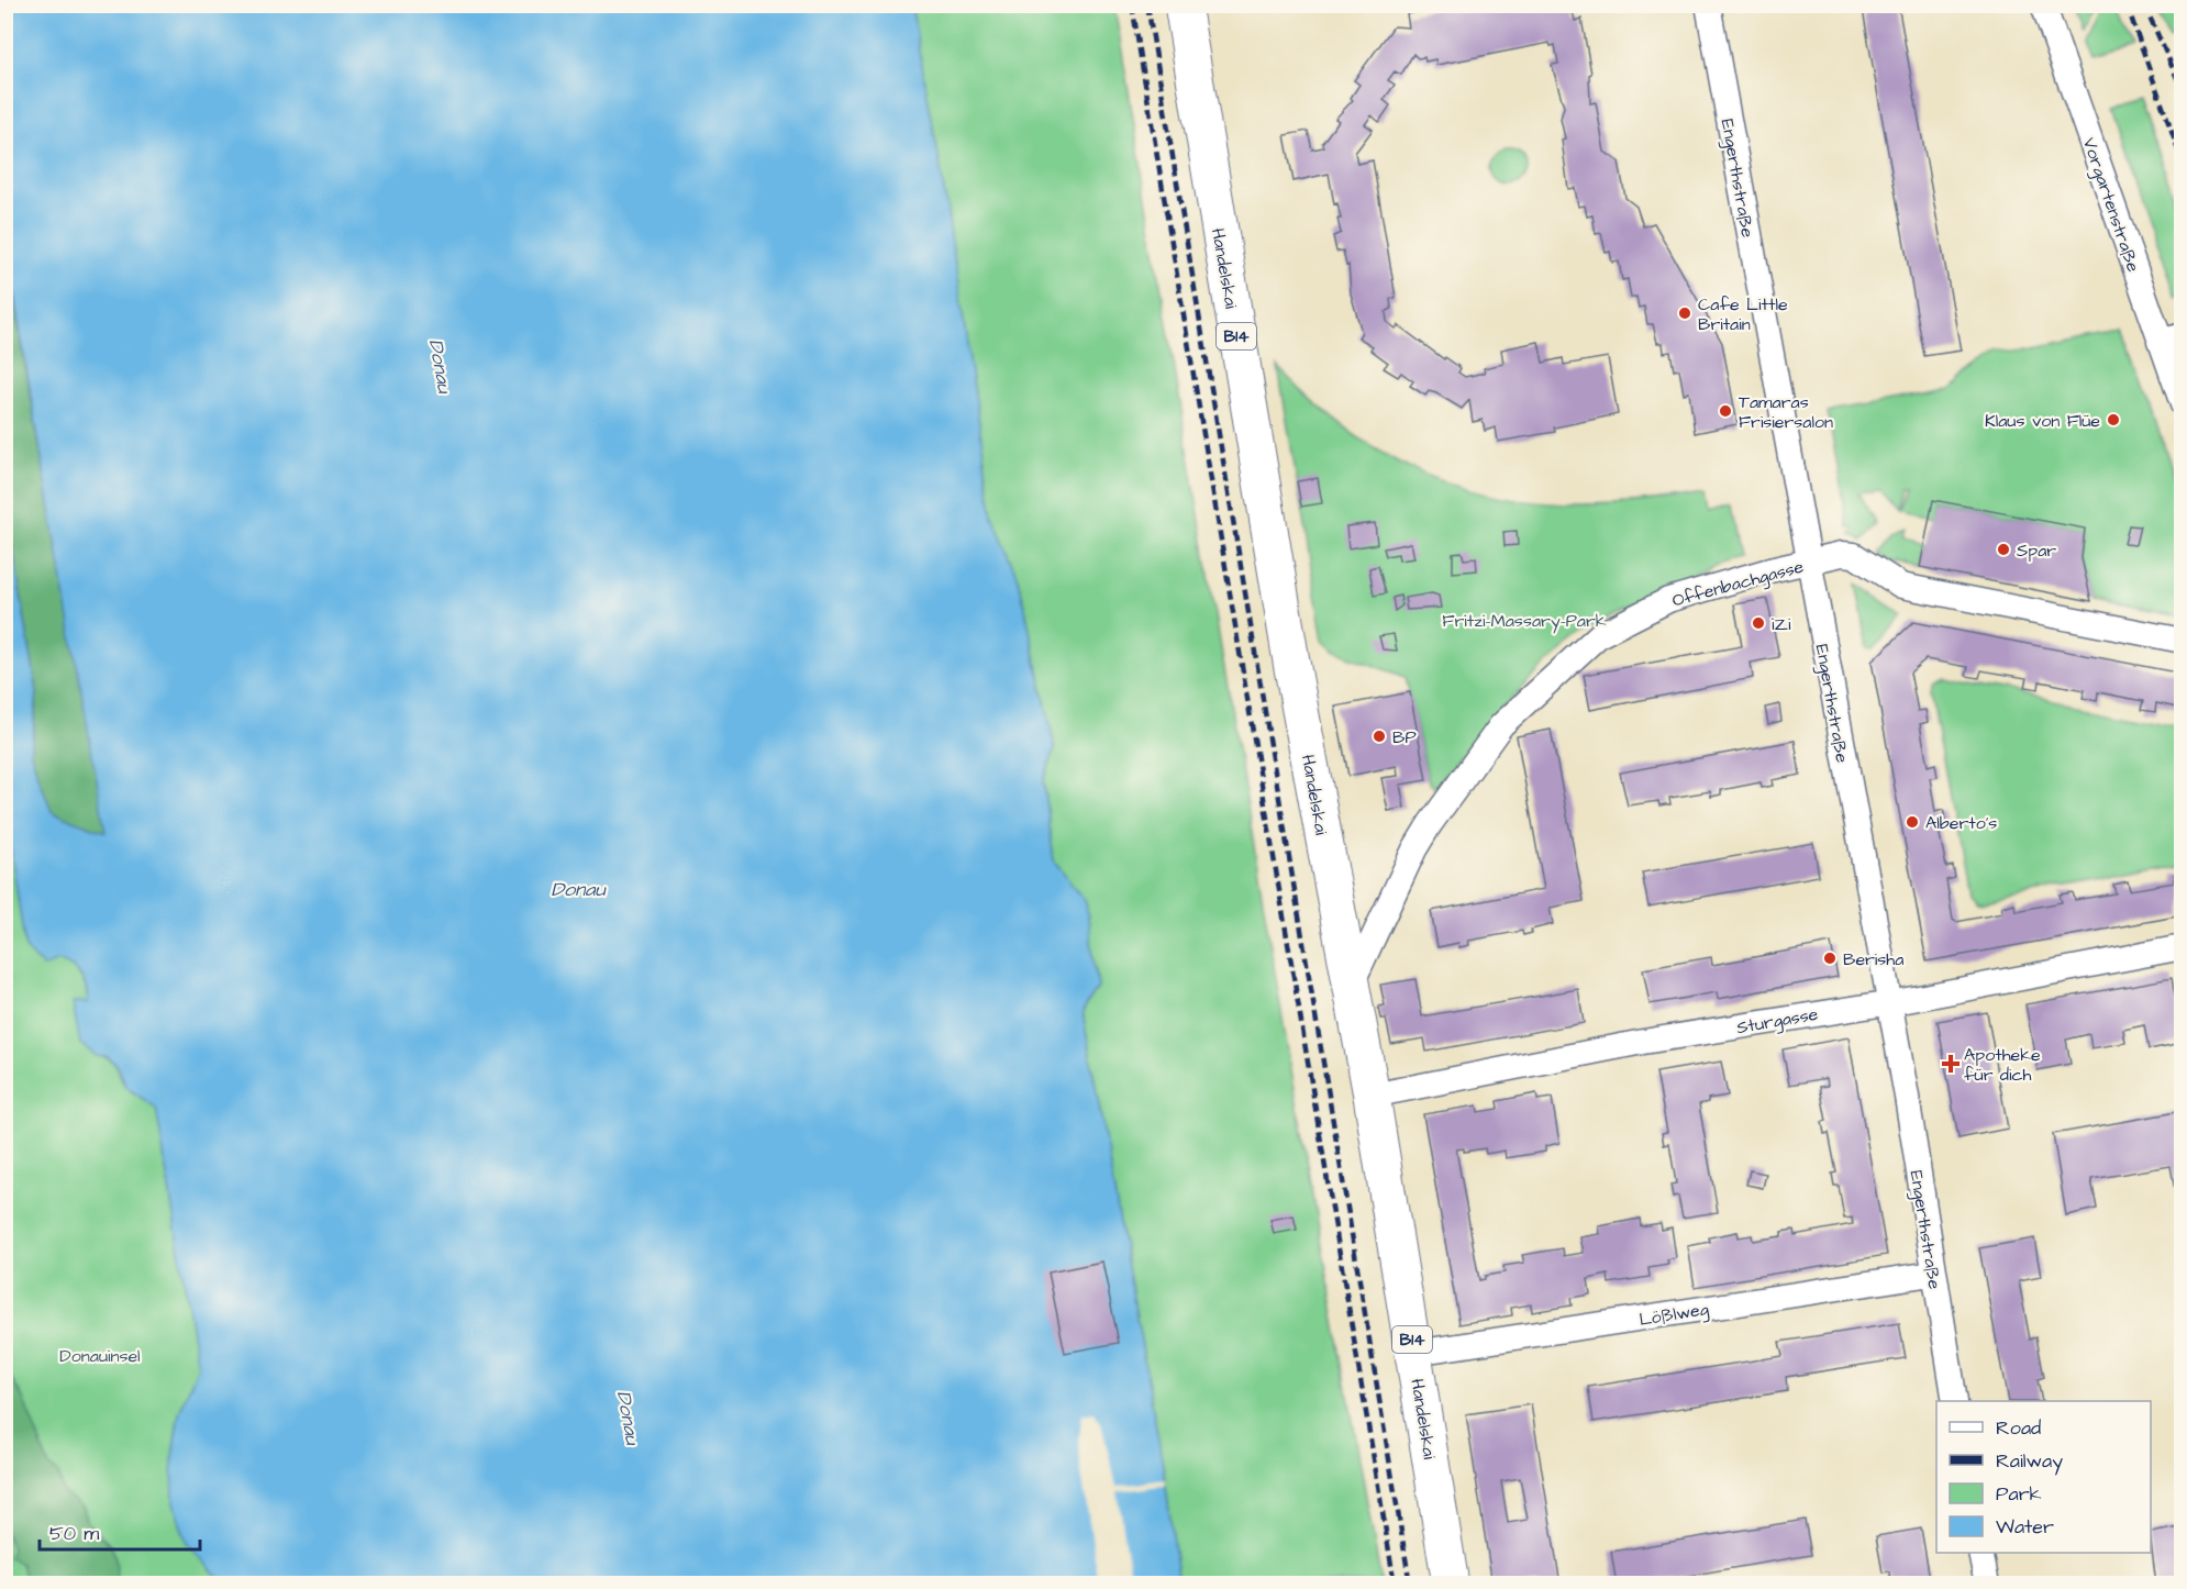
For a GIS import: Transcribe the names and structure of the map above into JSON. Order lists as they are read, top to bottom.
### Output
{
  "streets": {
    "main road": ["Handelskai", "B14"],
    "street": [
      "Engerthstraße",
      "Vorgartenstraße",
      "Offenbachgasse",
      "Sturgasse",
      "Lößlweg"
    ]
  },
  "crossings": [
    ["Engerthstraße", "Offenbachgasse"],
    ["Engerthstraße", "Sturgasse"],
    ["Engerthstraße", "Lößlweg"],
    ["Handelskai", "Offenbachgasse"],
    ["Handelskai", "Sturgasse"],
    ["Handelskai", "Lößlweg"]
  ],
  "water": ["Donau"],
  "parks": ["Fritzi-Massary-Park", "Donauinsel"],
  "places": {
    "other": [
      "Cafe Little Britain",
      "Tamaras Frisiersalon",
      "Klaus von Flüe",
      "Spar",
      "iZi",
      "BP",
      "Alberto's",
      "Berisha"
    ],
    "health": ["Apotheke für dich"]
  },
  "legend": [
    "Road",
    "Railway",
    "Park",
    "Water"
  ],
  "scale_bar": "50 m"
}
